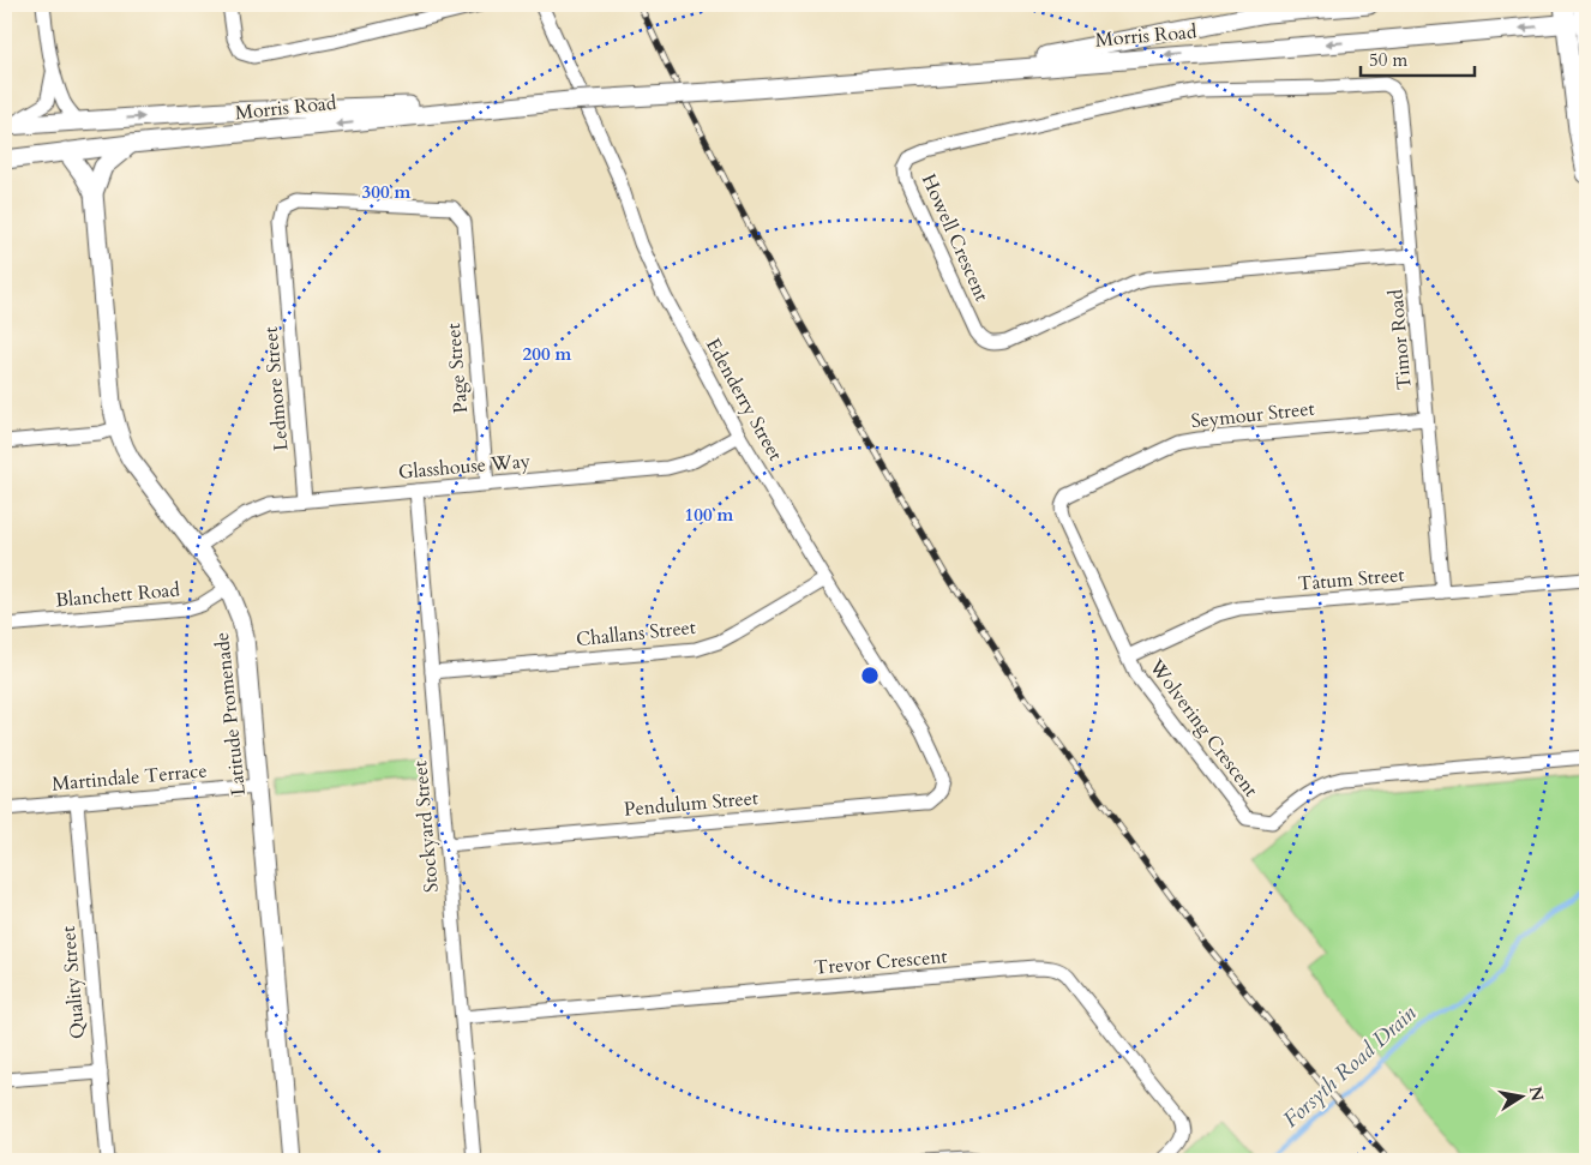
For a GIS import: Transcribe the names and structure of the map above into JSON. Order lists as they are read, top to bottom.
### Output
{
  "streets": {
    "street": [
      "Morris Road",
      "Howell Crescent",
      "Timor Road",
      "Page Street",
      "Ledmore Street",
      "Edenderry Street",
      "Seymour Street",
      "Glasshouse Way",
      "Tatum Street",
      "Blanchett Road",
      "Challans Street",
      "Latitude Promenade",
      "Wolvering Crescent",
      "Martindale Terrace",
      "Pendulum Street",
      "Stockyard Street",
      "Trevor Crescent",
      "Quality Street"
    ]
  },
  "crossings": [
    ["Morris Road", "Latitude Promenade"],
    ["Howell Crescent", "Timor Road"],
    ["Timor Road", "Seymour Street"],
    ["Timor Road", "Tatum Street"],
    ["Page Street", "Ledmore Street"],
    ["Page Street", "Glasshouse Way"],
    ["Ledmore Street", "Glasshouse Way"],
    ["Edenderry Street", "Glasshouse Way"],
    ["Edenderry Street", "Challans Street"],
    ["Edenderry Street", "Pendulum Street"],
    ["Seymour Street", "Wolvering Crescent"],
    ["Glasshouse Way", "Latitude Promenade"],
    ["Glasshouse Way", "Stockyard Street"],
    ["Tatum Street", "Wolvering Crescent"],
    ["Blanchett Road", "Latitude Promenade"],
    ["Challans Street", "Stockyard Street"],
    ["Latitude Promenade", "Martindale Terrace"],
    ["Martindale Terrace", "Quality Street"],
    ["Pendulum Street", "Stockyard Street"],
    ["Stockyard Street", "Trevor Crescent"]
  ],
  "water": ["Forsyth Road Drain"],
  "scale_bar": "50 m",
  "north": "right",
  "rings": ["300 m", "200 m", "100 m"]
}
